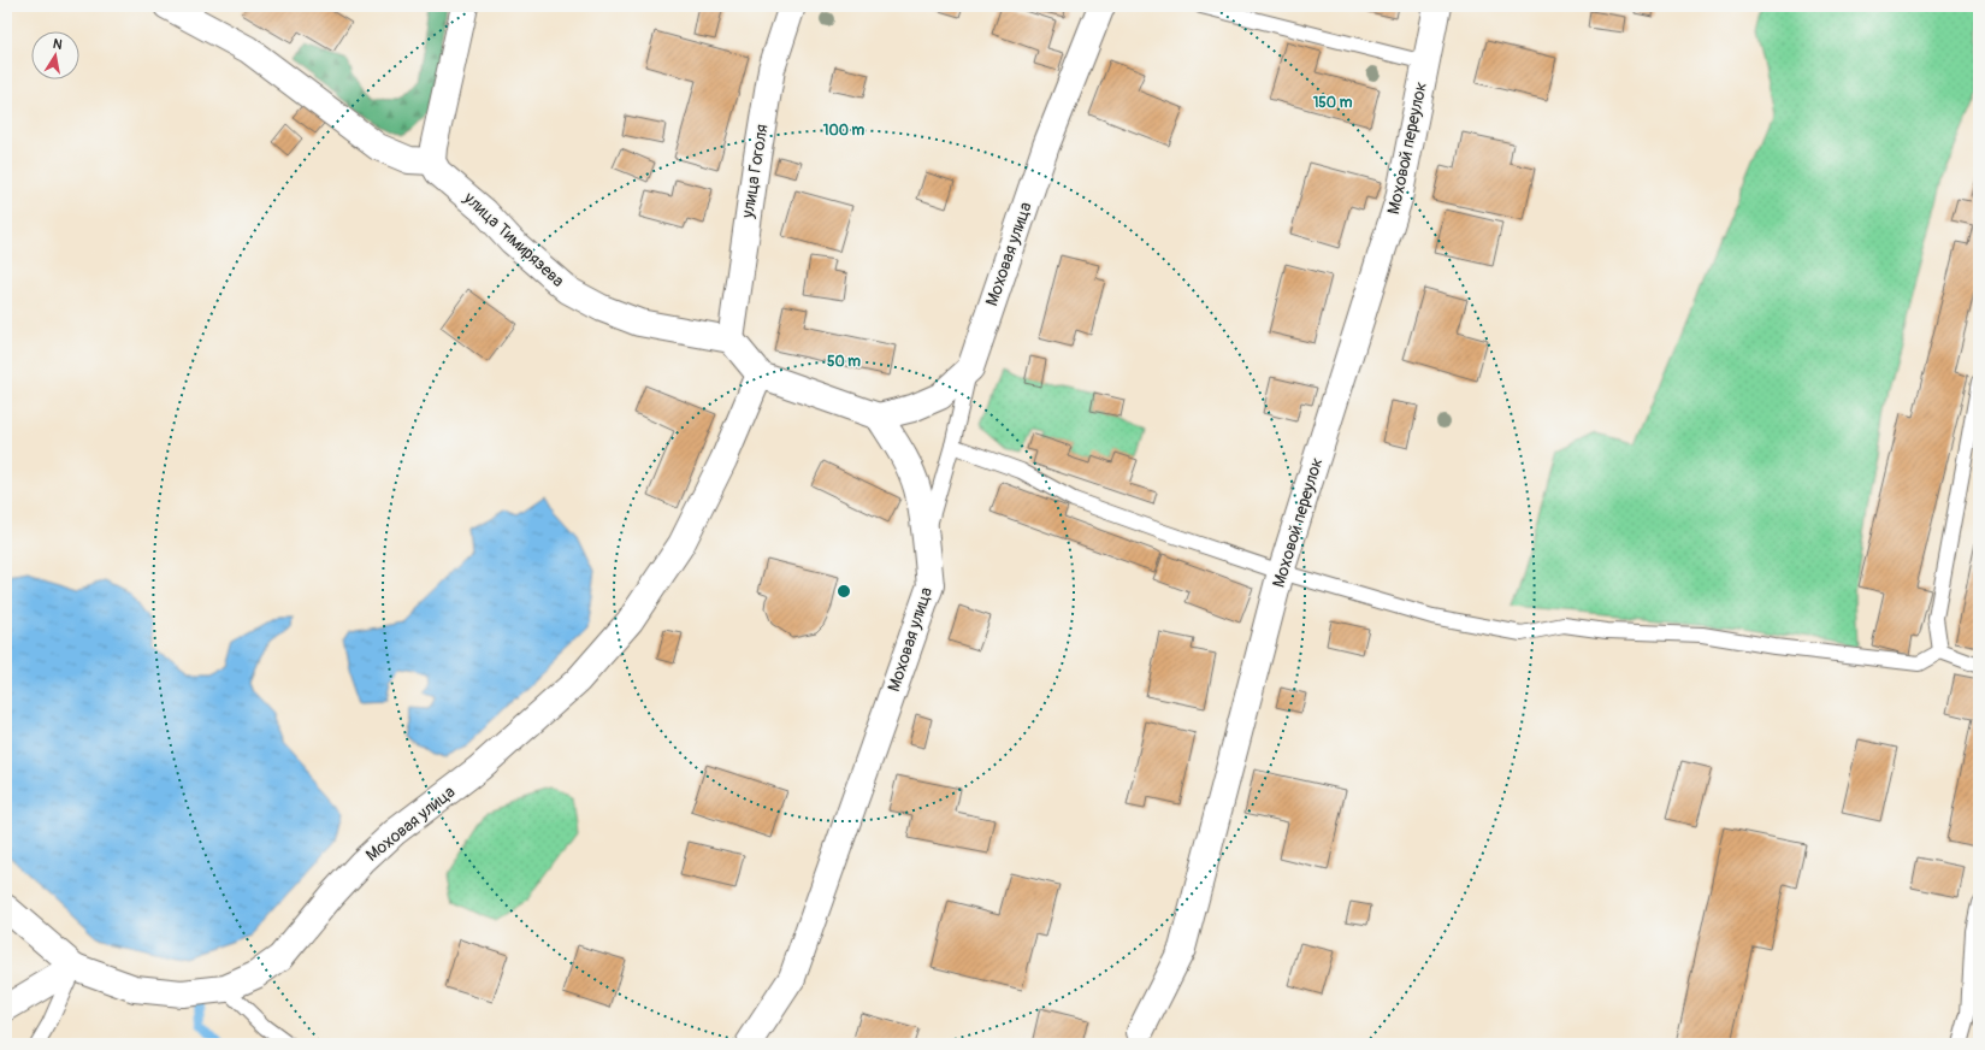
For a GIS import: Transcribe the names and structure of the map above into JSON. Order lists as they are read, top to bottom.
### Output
{
  "streets": {
    "street": [
      "Моховой переулок",
      "улица Гоголя",
      "улица Тимирязева",
      "Моховая улица"
    ]
  },
  "crossings": [
    ["улица Гоголя", "улица Тимирязева"]
  ],
  "north": "top",
  "rings": ["150 m", "100 m", "50 m"]
}
